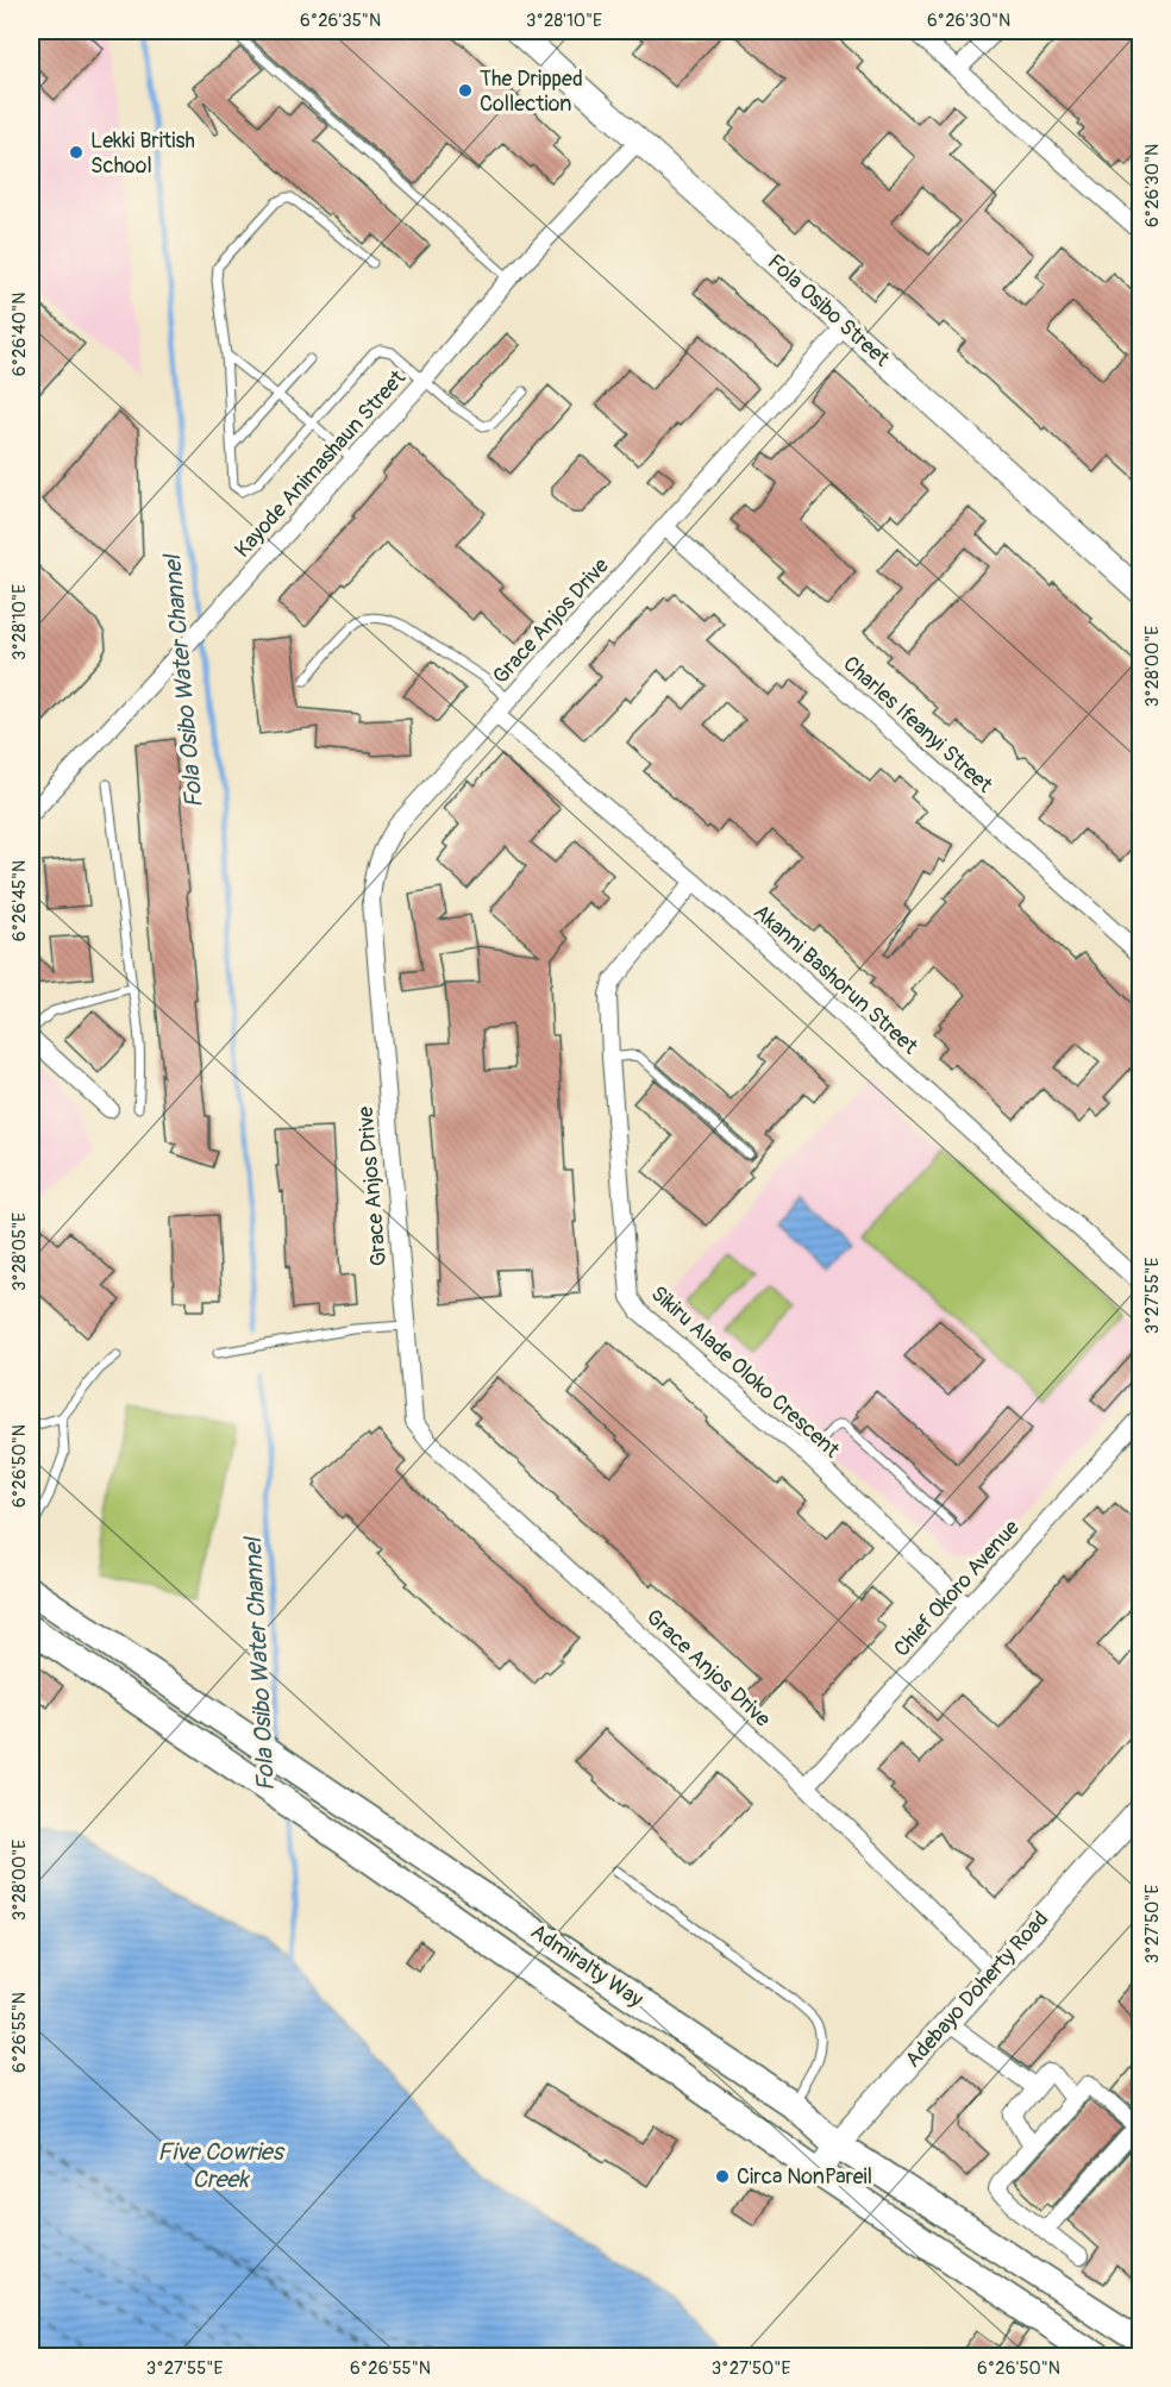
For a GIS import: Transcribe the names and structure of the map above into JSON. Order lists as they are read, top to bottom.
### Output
{
  "streets": {
    "main road": ["Admiralty Way"],
    "street": [
      "Fola Osibo Street",
      "Kayode Animashaun Street",
      "Grace Anjos Drive",
      "Charles Ifeanyi Street",
      "Akanni Bashorun Street",
      "Sikiru Alade Oloko Crescent",
      "Chief Okoro Avenue",
      "Adebayo Doherty Road"
    ]
  },
  "crossings": [
    ["Fola Osibo Street", "Kayode Animashaun Street"],
    ["Fola Osibo Street", "Grace Anjos Drive"],
    ["Grace Anjos Drive", "Charles Ifeanyi Street"],
    ["Grace Anjos Drive", "Akanni Bashorun Street"],
    ["Grace Anjos Drive", "Chief Okoro Avenue"],
    ["Grace Anjos Drive", "Adebayo Doherty Road"],
    ["Akanni Bashorun Street", "Sikiru Alade Oloko Crescent"],
    ["Sikiru Alade Oloko Crescent", "Chief Okoro Avenue"],
    ["Admiralty Way", "Adebayo Doherty Road"]
  ],
  "water": ["Fola Osibo Water Channel", "Five Cowries Creek"],
  "places": ["The Dripped Collection", "Lekki British School", "Circa NonPareil"],
  "coordinates": [
    "6°26'35\"N",
    "3°28'10\"E",
    "6°26'30\"N",
    "6°26'40\"N",
    "3°28'00\"E",
    "6°26'45\"N",
    "3°28'05\"E",
    "3°27'55\"E",
    "6°26'50\"N",
    "3°27'50\"E",
    "6°26'55\"N"
  ]
}
